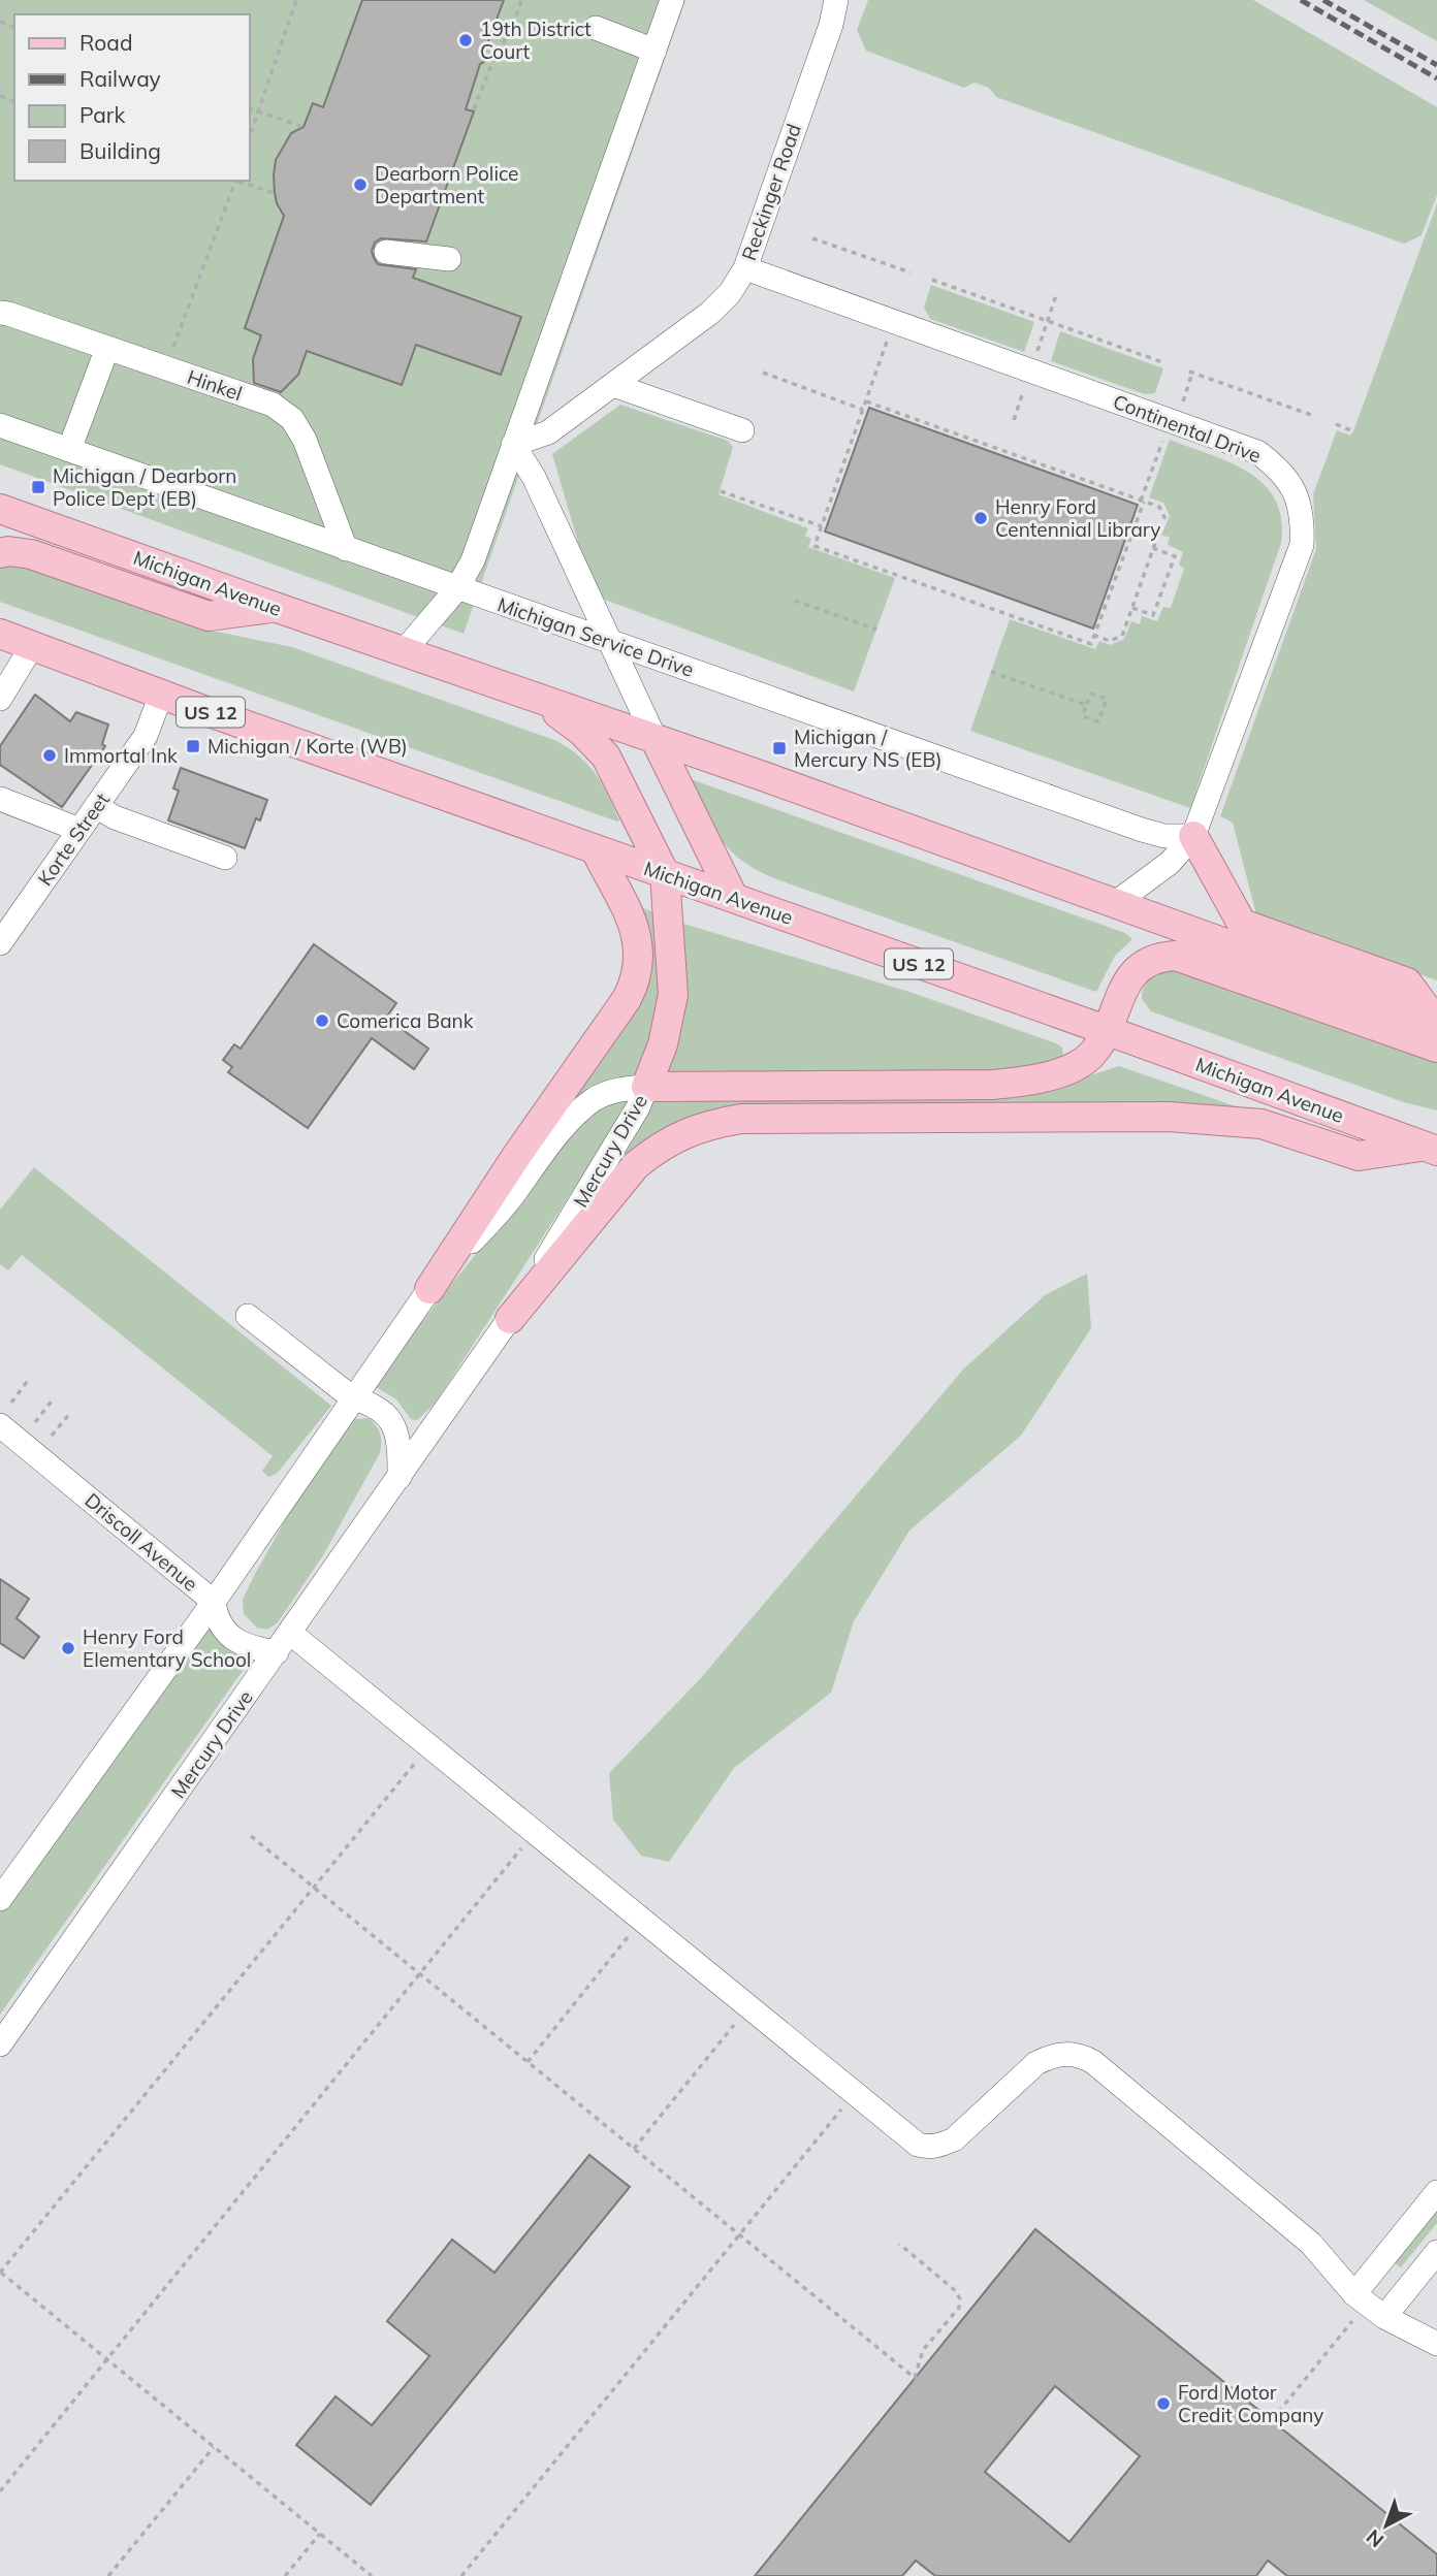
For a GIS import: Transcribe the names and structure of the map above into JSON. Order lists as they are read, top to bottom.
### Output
{
  "streets": {
    "main road": ["Michigan Avenue", "US 12"],
    "street": [
      "Reckinger Road",
      "Hinkel",
      "Continental Drive",
      "Michigan Service Drive",
      "Korte Street",
      "Mercury Drive",
      "Driscoll Avenue"
    ]
  },
  "crossings": [
    ["Reckinger Road", "Continental Drive"],
    ["Hinkel", "Michigan Service Drive"],
    ["Continental Drive", "Michigan Avenue"],
    ["Continental Drive", "Michigan Service Drive"],
    ["Michigan Avenue", "Korte Street"],
    ["Mercury Drive", "Driscoll Avenue"]
  ],
  "places": {
    "other": [
      "19th District Court",
      "Dearborn Police Department",
      "Henry Ford Centennial Library",
      "Immortal Ink",
      "Comerica Bank",
      "Henry Ford Elementary School",
      "Ford Motor Credit Company"
    ],
    "transit": ["Michigan / Dearborn Police Dept (EB)", "Michigan / Korte (WB)", "Michigan / Mercury NS (EB)"]
  },
  "legend": [
    "Road",
    "Railway",
    "Park",
    "Building"
  ],
  "north": "bottom left"
}
